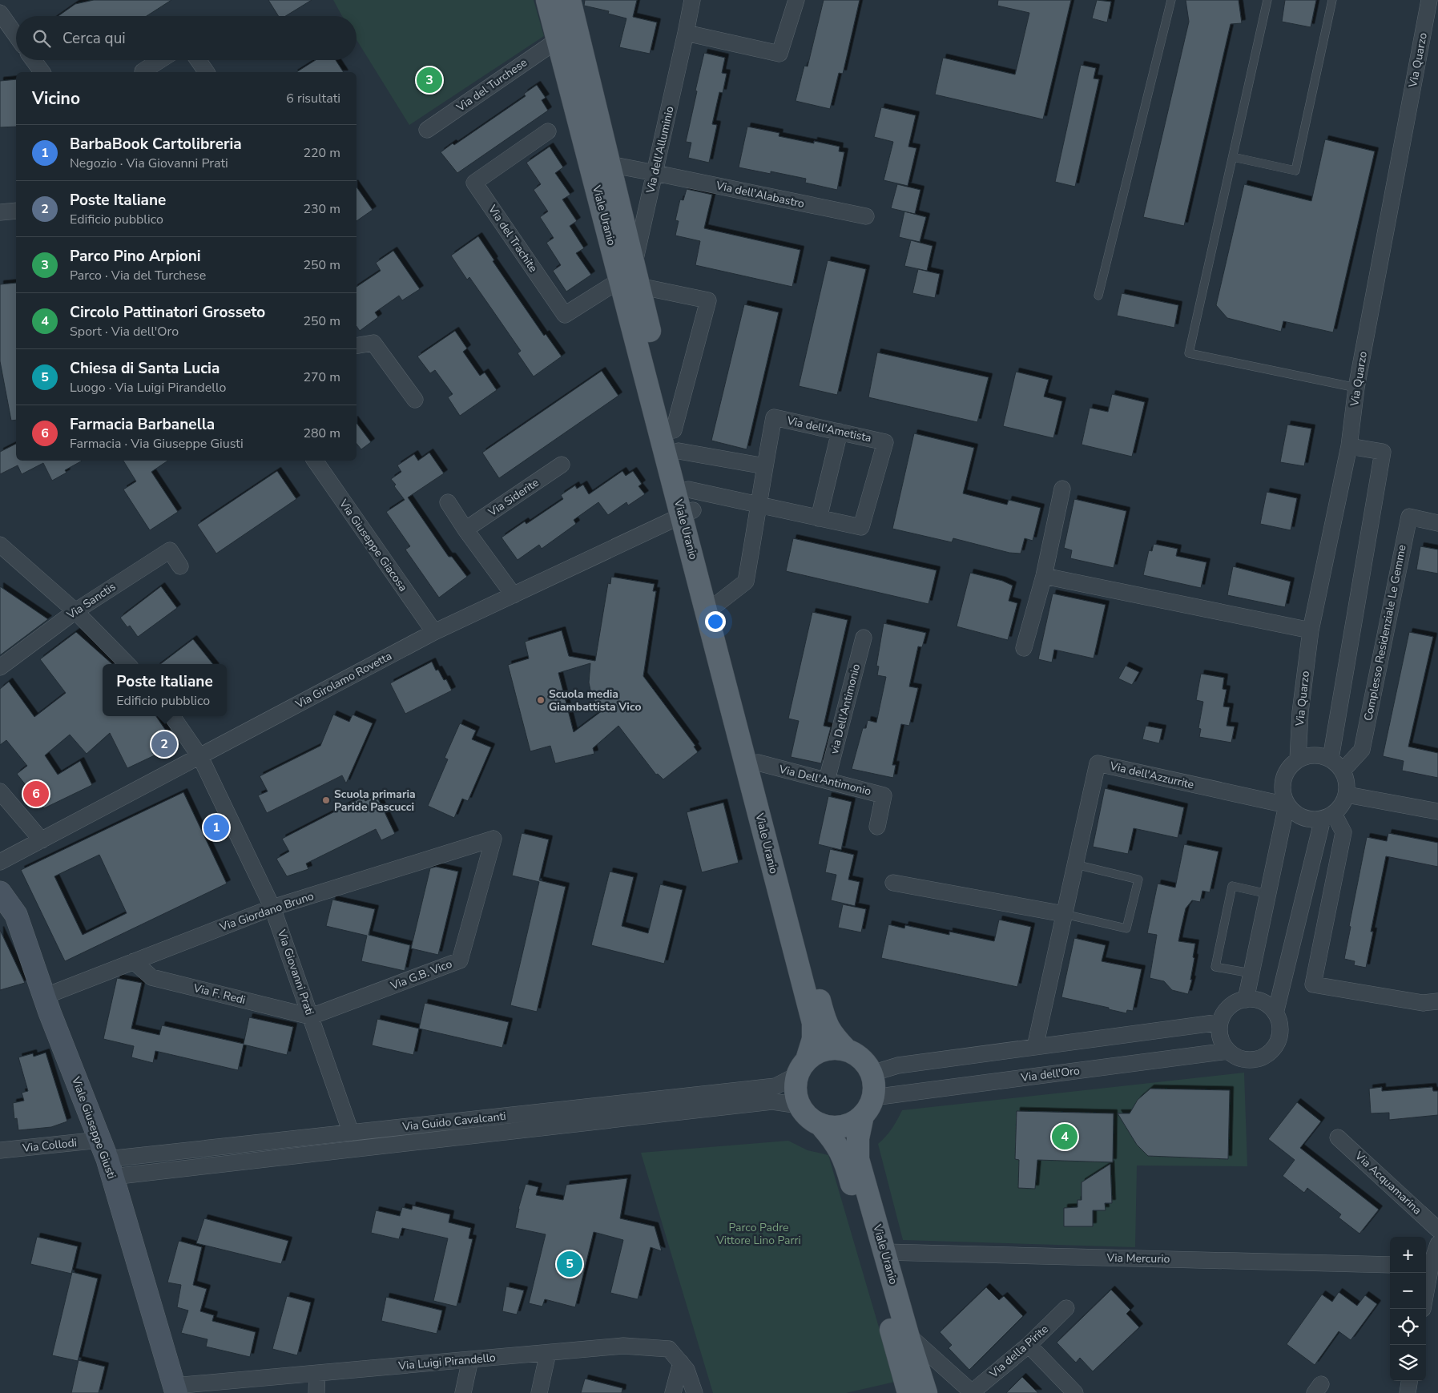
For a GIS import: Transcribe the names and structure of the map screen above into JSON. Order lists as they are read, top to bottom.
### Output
{
  "streets": {
    "main road": ["Viale Uranio"],
    "street": [
      "Via Quarzo",
      "Via del Turchese",
      "Via dell'Alluminio",
      "Via dell'Alabastro",
      "Via del Trachite",
      "Via dell'Ametista",
      "Via Siderite",
      "Via Giuseppe Giacosa",
      "Via Sanctis",
      "Complesso Residenziale Le Gemme",
      "Via Girolamo Rovetta",
      "via Dell'Antimonio",
      "Via dell'Azzurrite",
      "Via Dell'Antimonio",
      "Via Giordano Bruno",
      "Via Giovanni Prati",
      "Via G.B. Vico",
      "Via F. Redi",
      "Via dell'Oro",
      "Via Guido Cavalcanti",
      "Viale Giuseppe Giusti",
      "Via Collodi",
      "Via Acquamarina",
      "Via Mercurio",
      "Via della Pirite",
      "Via Luigi Pirandello"
    ]
  },
  "crossings": [
    ["Via Quarzo", "Complesso Residenziale Le Gemme"],
    ["Via Quarzo", "Via dell'Azzurrite"],
    ["Via del Turchese", "Viale Uranio"],
    ["Via dell'Alluminio", "Via dell'Alabastro"],
    ["Via dell'Alluminio", "Viale Uranio"],
    ["Via dell'Alluminio", "Via del Trachite"],
    ["Via dell'Alabastro", "Viale Uranio"],
    ["Viale Uranio", "Via del Trachite"],
    ["Viale Uranio", "Via dell'Ametista"],
    ["Viale Uranio", "Via Girolamo Rovetta"],
    ["Viale Uranio", "Via Dell'Antimonio"],
    ["Viale Uranio", "Via dell'Oro"],
    ["Viale Uranio", "Via Guido Cavalcanti"],
    ["Viale Uranio", "Via Mercurio"],
    ["Via Giuseppe Giacosa", "Via Girolamo Rovetta"],
    ["Complesso Residenziale Le Gemme", "Via dell'Azzurrite"],
    ["Via Girolamo Rovetta", "Via Giovanni Prati"],
    ["via Dell'Antimonio", "Via Dell'Antimonio"],
    ["Via Giordano Bruno", "Via Giovanni Prati"],
    ["Via Giordano Bruno", "Via G.B. Vico"],
    ["Via Giordano Bruno", "Via F. Redi"],
    ["Via Giordano Bruno", "Viale Giuseppe Giusti"],
    ["Via Giovanni Prati", "Via G.B. Vico"],
    ["Via Giovanni Prati", "Via F. Redi"],
    ["Via Giovanni Prati", "Via Guido Cavalcanti"],
    ["Via G.B. Vico", "Via F. Redi"],
    ["Via dell'Oro", "Via Guido Cavalcanti"],
    ["Via Guido Cavalcanti", "Viale Giuseppe Giusti"],
    ["Via Guido Cavalcanti", "Via Collodi"],
    ["Viale Giuseppe Giusti", "Via Collodi"],
    ["Viale Giuseppe Giusti", "Via Luigi Pirandello"]
  ],
  "parks": ["Parco Padre Vittore Lino Parri"],
  "places": ["Scuola media Giambattista Vico", "Scuola primaria Paride Pascucci"],
  "page": {
    "search": "Cerca qui",
    "pins": [
      "3",
      "2",
      "6",
      "1",
      "4",
      "5"
    ],
    "heading": ["Vicino", "6 risultati"],
    "list": [
      {
        "mark": "1",
        "name": "BarbaBook Cartolibreria",
        "note": "Negozio · Via Giovanni Prati",
        "value": "220 m"
      },
      {
        "mark": "2",
        "name": "Poste Italiane",
        "note": "Edificio pubblico",
        "value": "230 m"
      },
      {
        "mark": "3",
        "name": "Parco Pino Arpioni",
        "note": "Parco · Via del Turchese",
        "value": "250 m"
      },
      {
        "mark": "4",
        "name": "Circolo Pattinatori Grosseto",
        "note": "Sport · Via dell'Oro",
        "value": "250 m"
      },
      {
        "mark": "5",
        "name": "Chiesa di Santa Lucia",
        "note": "Luogo · Via Luigi Pirandello",
        "value": "270 m"
      },
      {
        "mark": "6",
        "name": "Farmacia Barbanella",
        "note": "Farmacia · Via Giuseppe Giusti",
        "value": "280 m"
      }
    ],
    "popup": ["Poste Italiane", "Edificio pubblico"],
    "map_buttons": ["+", "−"]
  }
}
